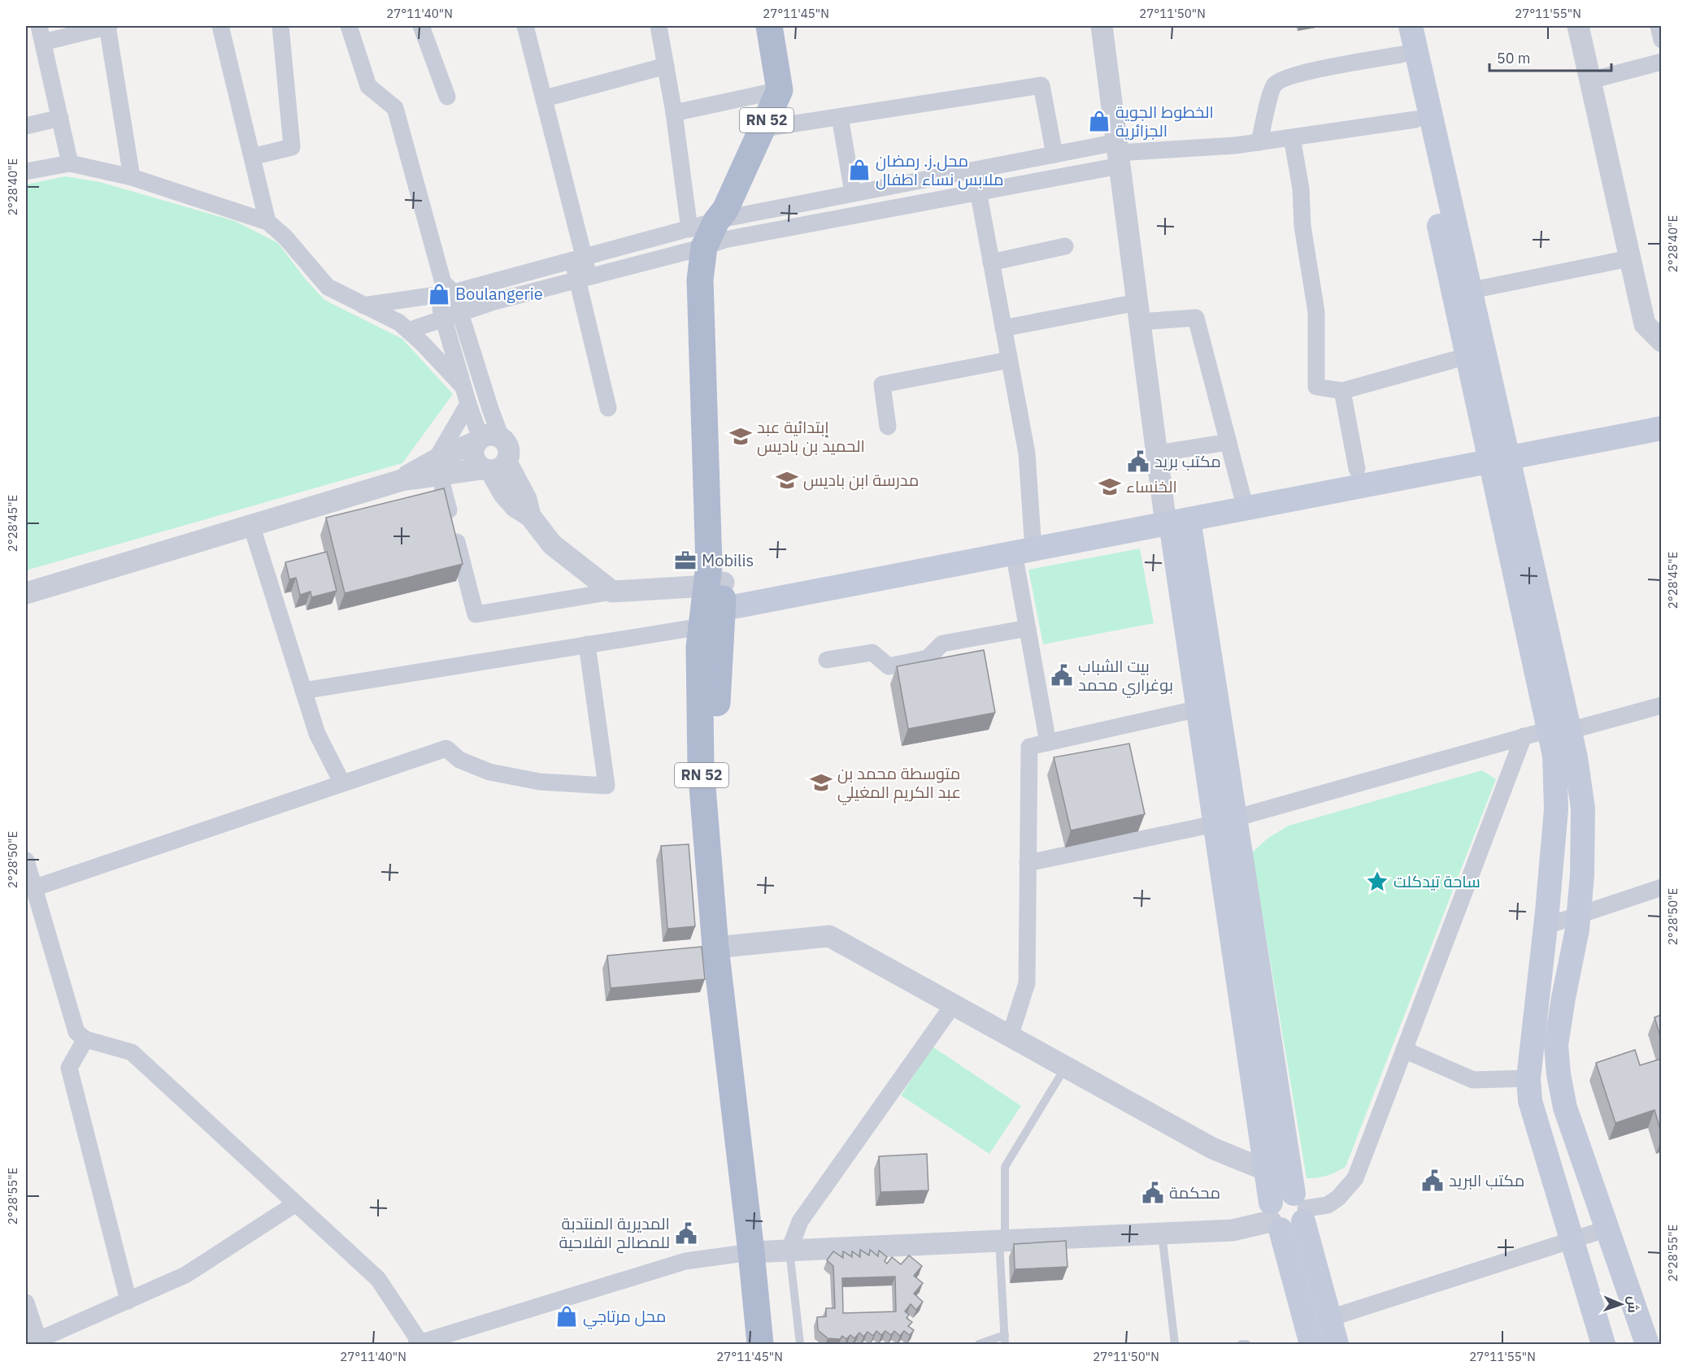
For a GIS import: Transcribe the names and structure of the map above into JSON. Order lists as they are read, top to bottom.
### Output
{
  "streets": {
    "main road": ["RN 52"]
  },
  "places": {
    "shop": [
      "الخطوط الجوية الجزائرية",
      "محل.ز. رمضان ملابس نساء اطفال",
      "Boulangerie",
      "محل مرتاجي"
    ],
    "school or university": [
      "إبتدائية عبد الحميد بن باديس",
      "مدرسة ابن باديس",
      "الخنساء",
      "متوسطة محمد بن عبد الكريم المغيلي"
    ],
    "public building": [
      "مكتب بريد",
      "بيت الشباب بوغراري محمد",
      "مكتب البريد",
      "محكمة",
      "المديرية المنتدبة للمصالح الفلاحية"
    ],
    "office": ["Mobilis"],
    "place": ["ساحة تيدكلت"]
  },
  "scale_bar": "50 m",
  "north": "right",
  "coordinates": [
    "27°11'40\"N",
    "27°11'45\"N",
    "27°11'50\"N",
    "27°11'55\"N",
    "2°28'40\"E",
    "2°28'45\"E",
    "2°28'50\"E",
    "2°28'55\"E"
  ]
}
